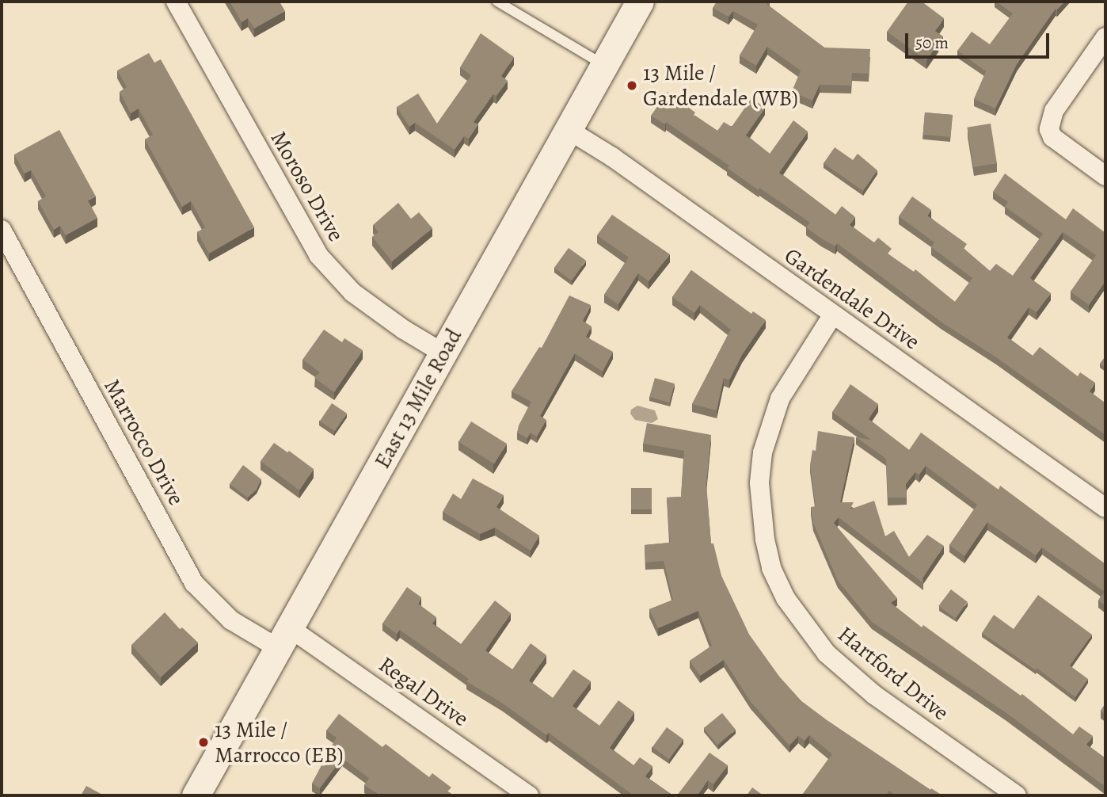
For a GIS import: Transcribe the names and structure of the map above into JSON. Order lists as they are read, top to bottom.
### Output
{
  "streets": {
    "main road": ["East 13 Mile Road"],
    "street": [
      "Moroso Drive",
      "Gardendale Drive",
      "Marrocco Drive",
      "Hartford Drive",
      "Regal Drive"
    ]
  },
  "crossings": [
    ["Moroso Drive", "East 13 Mile Road"],
    ["Gardendale Drive", "East 13 Mile Road"],
    ["Gardendale Drive", "Hartford Drive"],
    ["East 13 Mile Road", "Marrocco Drive"],
    ["East 13 Mile Road", "Regal Drive"],
    ["Marrocco Drive", "Regal Drive"]
  ],
  "places": ["13 Mile / Gardendale (WB)", "13 Mile / Marrocco (EB)"],
  "scale_bar": "50 m"
}
